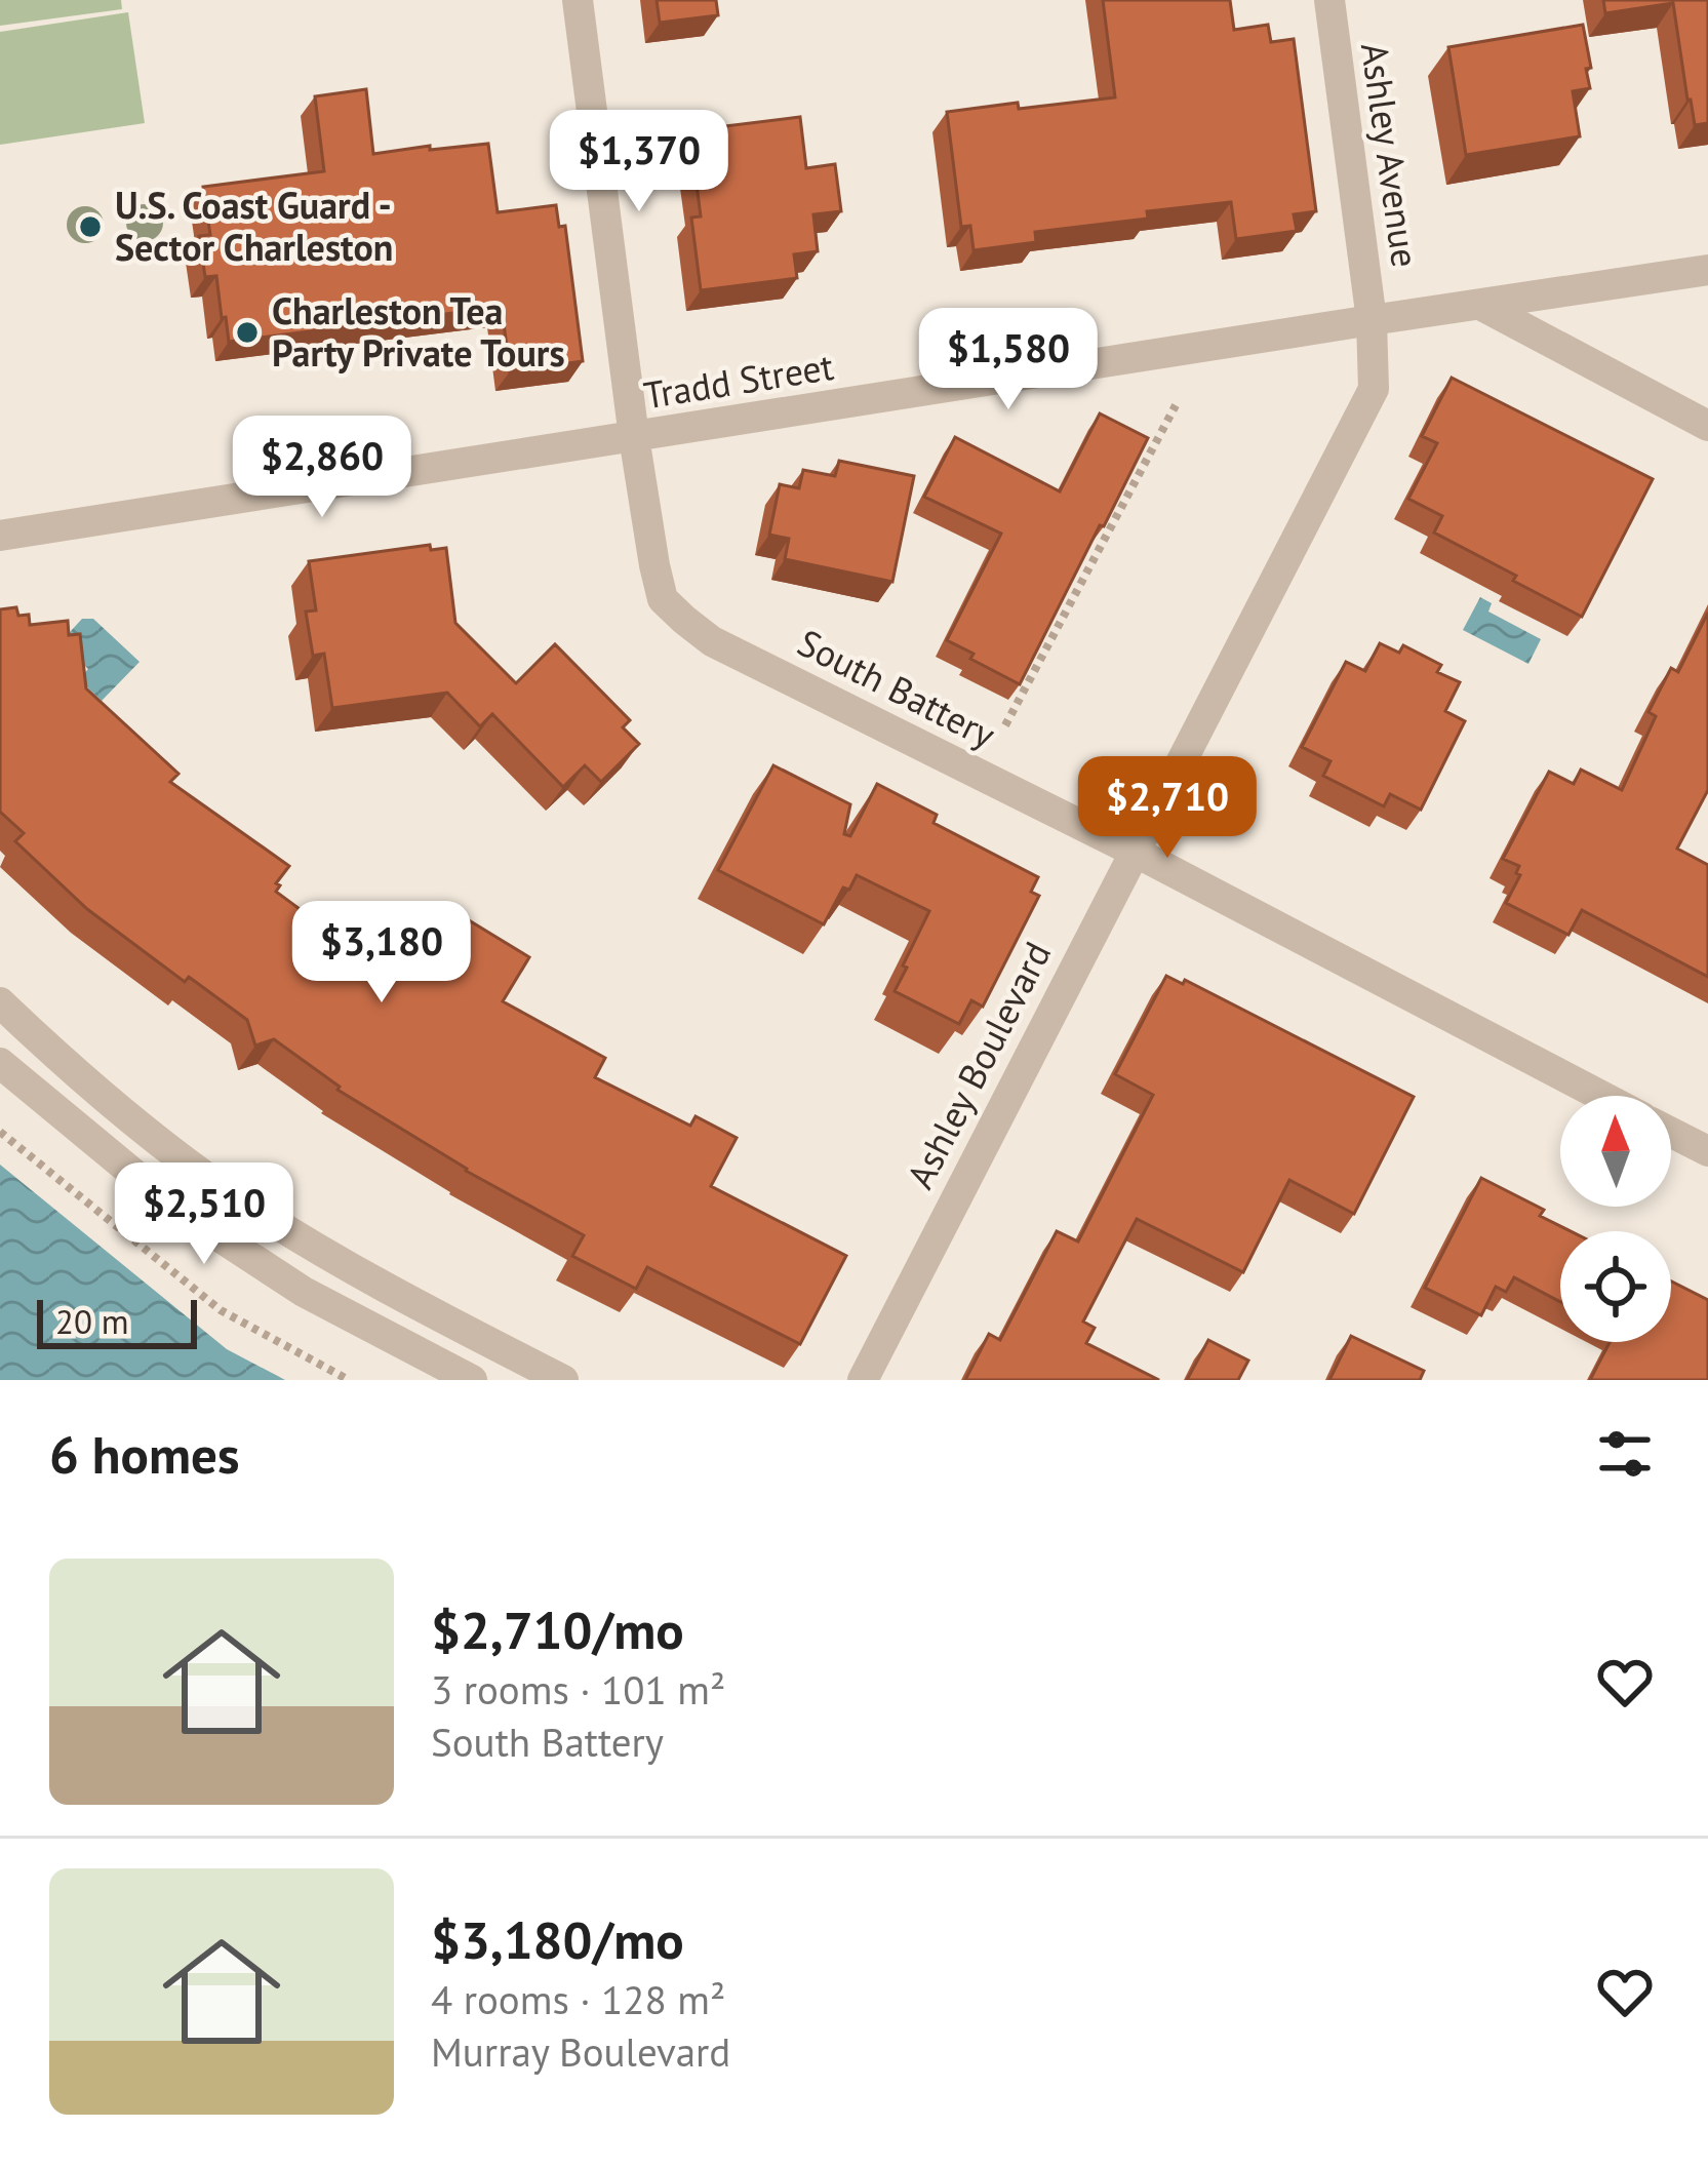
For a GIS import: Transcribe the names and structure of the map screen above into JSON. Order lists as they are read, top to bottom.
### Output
{
  "streets": {
    "street": [
      "Ashley Avenue",
      "Tradd Street",
      "South Battery",
      "Ashley Boulevard"
    ]
  },
  "crossings": [
    ["Ashley Avenue", "Tradd Street"],
    ["Ashley Avenue", "Ashley Boulevard"],
    ["Tradd Street", "South Battery"],
    ["Tradd Street", "Ashley Boulevard"],
    ["South Battery", "Ashley Boulevard"]
  ],
  "places": ["U.S. Coast Guard - Sector Charleston", "Charleston Tea Party Private Tours"],
  "scale_bar": "20 m",
  "north": "top",
  "page": {
    "price": [
      "$1,370",
      "$1,580",
      "$2,860",
      "$2,710",
      "$3,180",
      "$2,510"
    ],
    "scale": "20 m",
    "heading": "6 homes",
    "list": [
      {
        "name": "$2,710/mo",
        "note": "3 rooms · 101 m² · South Battery"
      },
      {
        "name": "$3,180/mo",
        "note": "4 rooms · 128 m² · Murray Boulevard"
      }
    ]
  }
}
